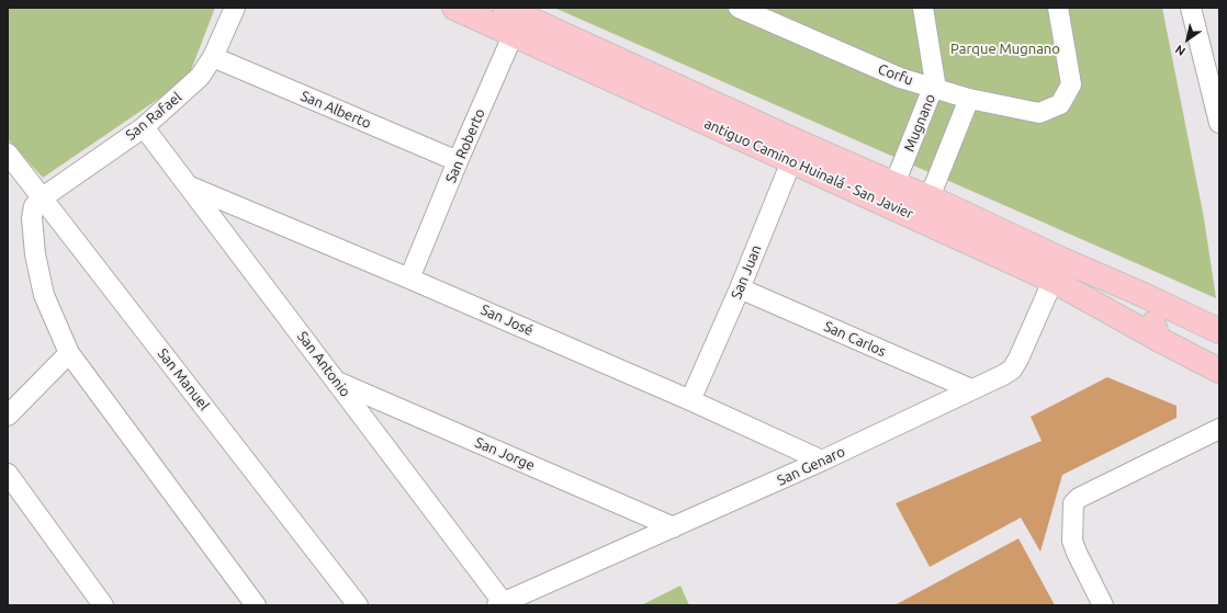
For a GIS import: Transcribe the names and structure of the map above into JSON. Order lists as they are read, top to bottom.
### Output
{
  "streets": {
    "main road": ["antiguo Camino Huinalá - San Javier"],
    "street": [
      "Corfu",
      "San Alberto",
      "San Rafael",
      "Mugnano",
      "San Roberto",
      "San Juan",
      "San José",
      "San Carlos",
      "San Antonio",
      "San Manuel",
      "San Jorge",
      "San Genaro"
    ]
  },
  "crossings": [
    ["Corfu", "Mugnano"],
    ["San Alberto", "San Rafael"],
    ["San Alberto", "San Roberto"],
    ["San Rafael", "San Antonio"],
    ["San Rafael", "San Manuel"],
    ["San Roberto", "San José"],
    ["antiguo Camino Huinalá - San Javier", "San Juan"],
    ["antiguo Camino Huinalá - San Javier", "San Genaro"],
    ["San Juan", "San José"],
    ["San Juan", "San Carlos"],
    ["San José", "San Antonio"],
    ["San José", "San Genaro"],
    ["San Carlos", "San Genaro"],
    ["San Antonio", "San Jorge"],
    ["San Antonio", "San Genaro"],
    ["San Jorge", "San Genaro"]
  ],
  "parks": ["Parque Mugnano"],
  "north": "bottom left"
}
